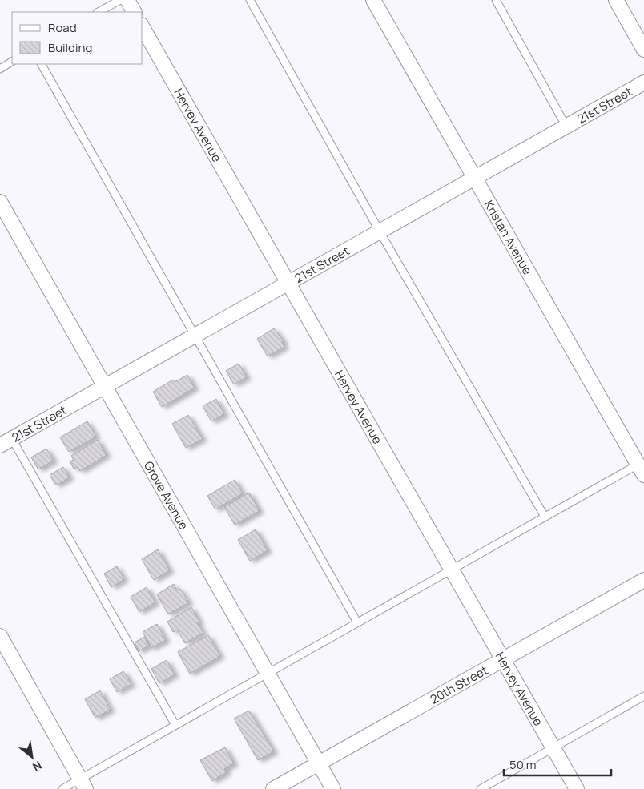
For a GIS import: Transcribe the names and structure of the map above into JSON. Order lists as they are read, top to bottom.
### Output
{
  "streets": {
    "street": [
      "21st Street",
      "Hervey Avenue",
      "Kristan Avenue",
      "Grove Avenue",
      "20th Street"
    ]
  },
  "crossings": [
    ["21st Street", "Hervey Avenue"],
    ["21st Street", "Kristan Avenue"],
    ["21st Street", "Grove Avenue"],
    ["Hervey Avenue", "20th Street"],
    ["Grove Avenue", "20th Street"]
  ],
  "legend": ["Road", "Building"],
  "scale_bar": "50 m",
  "north": "bottom right"
}
